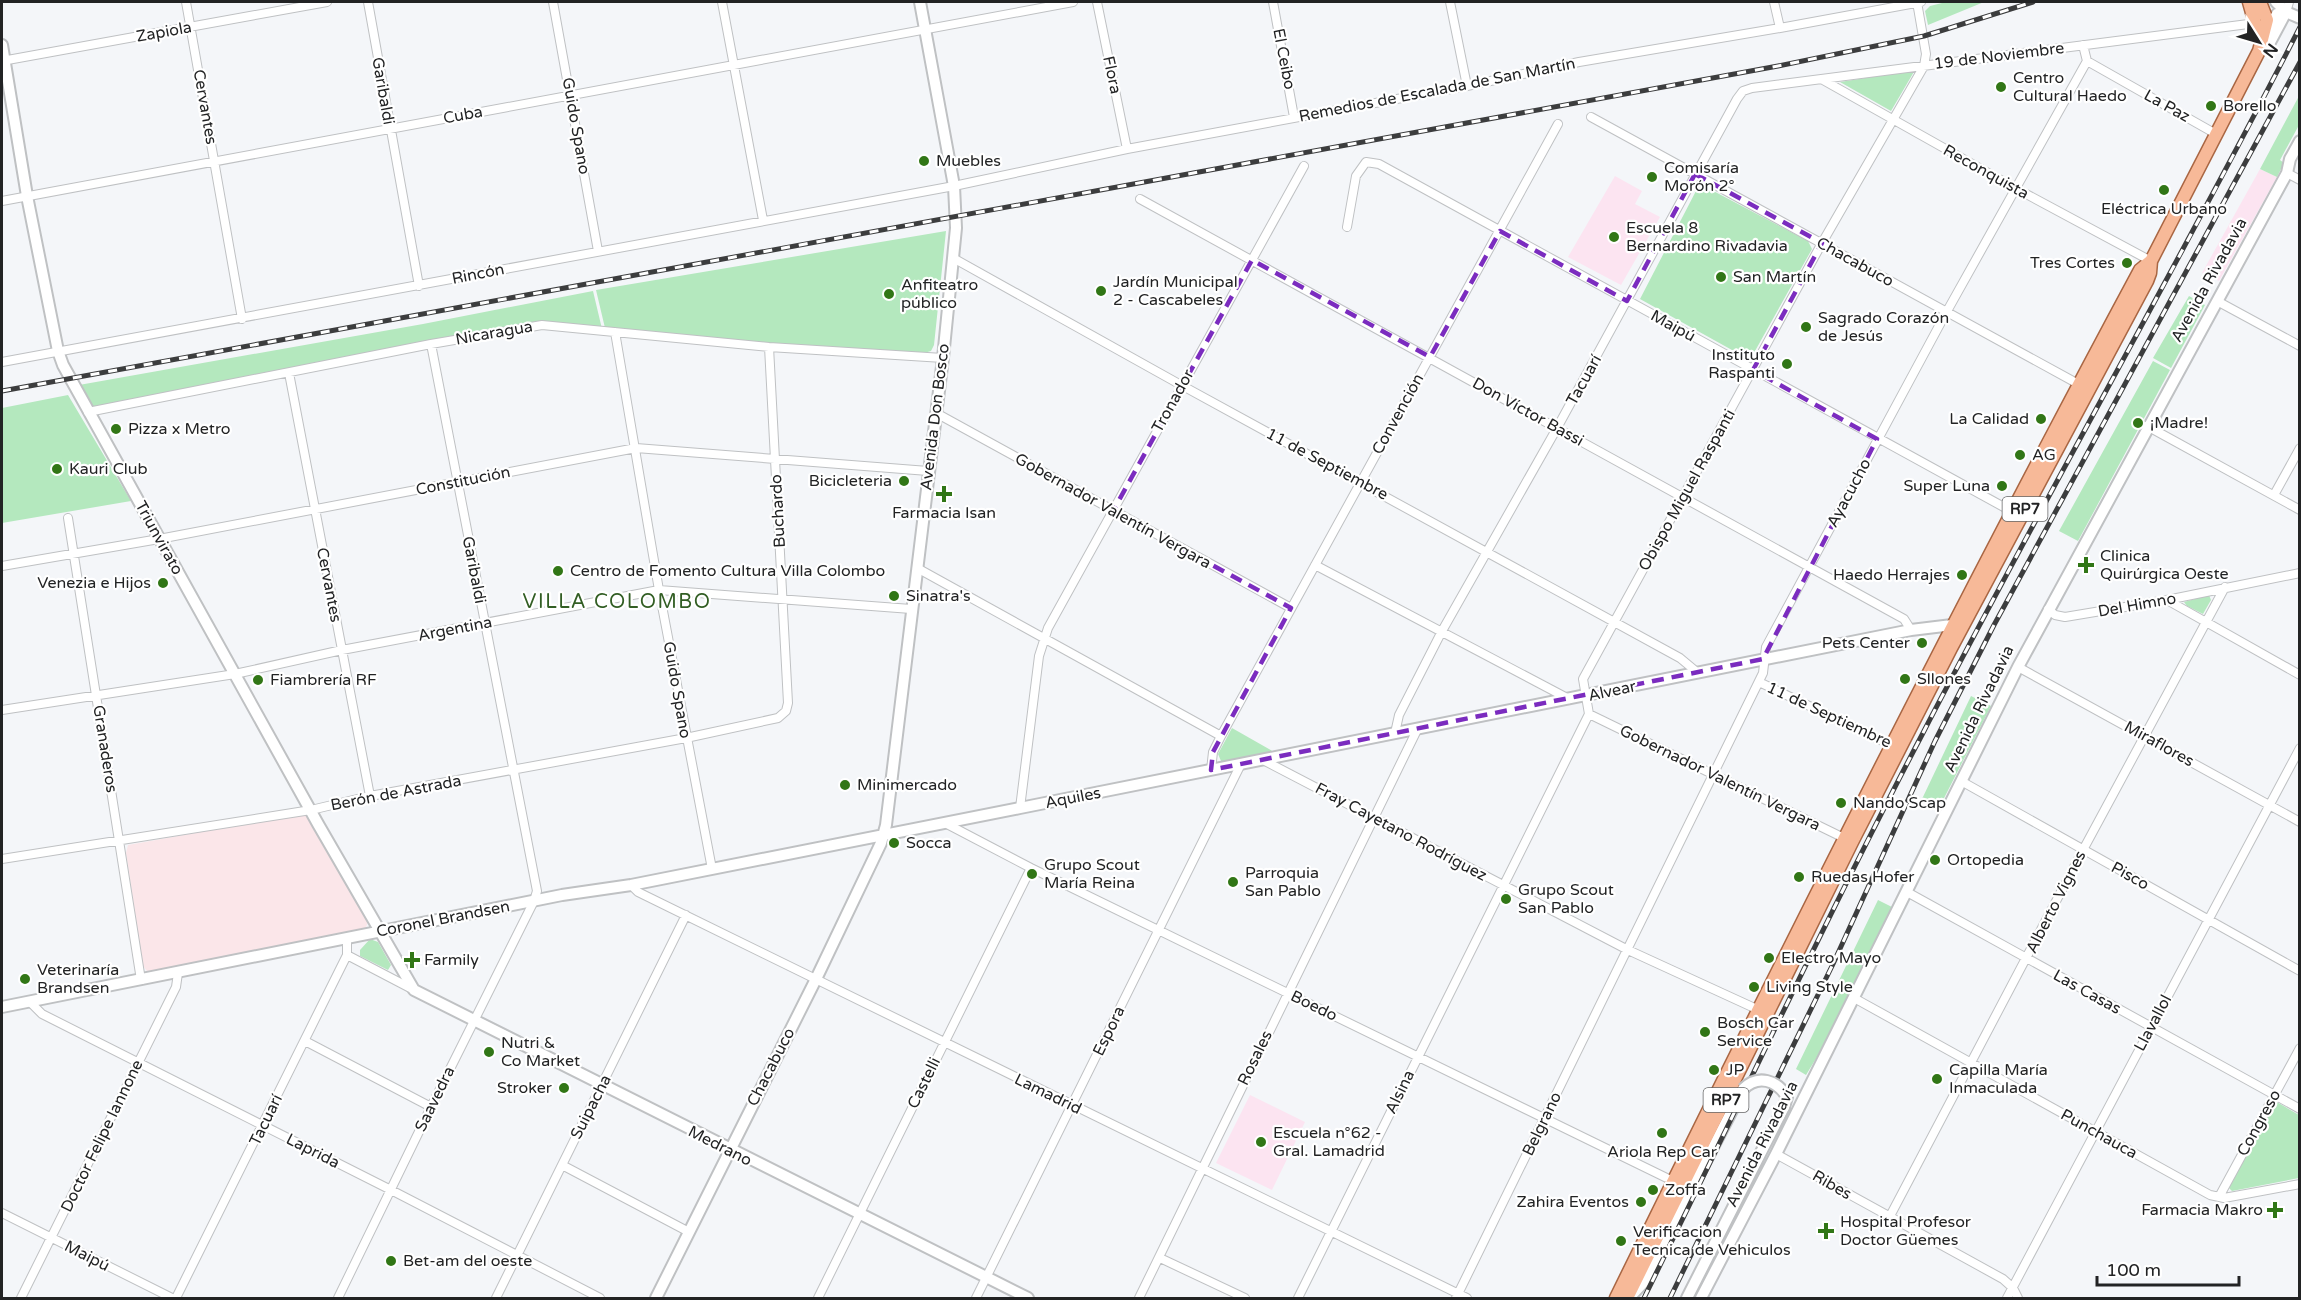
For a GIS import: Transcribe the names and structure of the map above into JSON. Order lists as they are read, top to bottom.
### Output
{
  "streets": {
    "main road": ["RP7"],
    "street": [
      "Zapiola",
      "19 de Noviembre",
      "El Ceibo",
      "Flora",
      "Remedios de Escalada de San Martín",
      "Garibaldi",
      "La Paz",
      "Cervantes",
      "Cuba",
      "Guido Spano",
      "Reconquista",
      "Chacabuco",
      "Rincón",
      "Avenida Rivadavia",
      "Maipú",
      "Nicaragua",
      "Tacuarí",
      "Tronador",
      "Don Víctor Bassi",
      "Convención",
      "Avenida Don Bosco",
      "11 de Septiembre",
      "Constitución",
      "Obispo Miguel Raspanti",
      "Ayacucho",
      "Buchardo",
      "Gobernador Valentín Vergara",
      "Triunvirato",
      "Del Himno",
      "Argentina",
      "Alvear",
      "Miraflores",
      "Granaderos",
      "Berón de Astrada",
      "Aquiles",
      "Fray Cayetano Rodríguez",
      "Pisco",
      "Alberto Vignes",
      "Coronel Brandsen",
      "Las Casas",
      "Boedo",
      "Llavallol",
      "Espora",
      "Rosales",
      "Castelli",
      "Alsina",
      "Lamadrid",
      "Saavedra",
      "Suipacha",
      "Congreso",
      "Belgrano",
      "Punchauca",
      "Doctor Felipe Iannone",
      "Medrano",
      "Laprida",
      "Ribes"
    ]
  },
  "crossings": [
    ["Zapiola", "Cervantes"],
    ["Zapiola", "Triunvirato"],
    ["19 de Noviembre", "Reconquista"],
    ["19 de Noviembre", "Tacuarí"],
    ["19 de Noviembre", "Obispo Miguel Raspanti"],
    ["El Ceibo", "Remedios de Escalada de San Martín"],
    ["Flora", "Remedios de Escalada de San Martín"],
    ["Remedios de Escalada de San Martín", "Rincón"],
    ["Remedios de Escalada de San Martín", "Avenida Don Bosco"],
    ["Garibaldi", "Cuba"],
    ["Garibaldi", "Rincón"],
    ["Garibaldi", "Nicaragua"],
    ["Garibaldi", "Constitución"],
    ["Garibaldi", "Argentina"],
    ["Garibaldi", "Berón de Astrada"],
    ["Garibaldi", "Coronel Brandsen"],
    ["Garibaldi", "Saavedra"],
    ["La Paz", "Ayacucho"],
    ["La Paz", "RP7"],
    ["Cervantes", "Cuba"],
    ["Cervantes", "Rincón"],
    ["Cervantes", "Nicaragua"],
    ["Cervantes", "Constitución"],
    ["Cervantes", "Argentina"],
    ["Cervantes", "Berón de Astrada"],
    ["Cuba", "Guido Spano"],
    ["Cuba", "Avenida Don Bosco"],
    ["Cuba", "Triunvirato"],
    ["Guido Spano", "Rincón"],
    ["Guido Spano", "Nicaragua"],
    ["Guido Spano", "Constitución"],
    ["Guido Spano", "Argentina"],
    ["Guido Spano", "Berón de Astrada"],
    ["Guido Spano", "Coronel Brandsen"],
    ["Reconquista", "Obispo Miguel Raspanti"],
    ["Reconquista", "Ayacucho"],
    ["Reconquista", "RP7"],
    ["Chacabuco", "Tacuarí"],
    ["Chacabuco", "Avenida Don Bosco"],
    ["Chacabuco", "Obispo Miguel Raspanti"],
    ["Chacabuco", "Ayacucho"],
    ["Chacabuco", "RP7"],
    ["Chacabuco", "Aquiles"],
    ["Chacabuco", "Coronel Brandsen"],
    ["Chacabuco", "Lamadrid"],
    ["Chacabuco", "Medrano"],
    ["Rincón", "Avenida Don Bosco"],
    ["Rincón", "Triunvirato"],
    ["Avenida Rivadavia", "Del Himno"],
    ["Avenida Rivadavia", "Miraflores"],
    ["Avenida Rivadavia", "Pisco"],
    ["Avenida Rivadavia", "Las Casas"],
    ["Avenida Rivadavia", "Punchauca"],
    ["Avenida Rivadavia", "Ribes"],
    ["Maipú", "Tacuarí"],
    ["Maipú", "Convención"],
    ["Maipú", "Obispo Miguel Raspanti"],
    ["Maipú", "Ayacucho"],
    ["Maipú", "RP7"],
    ["Maipú", "Doctor Felipe Iannone"],
    ["Nicaragua", "Avenida Don Bosco"],
    ["Nicaragua", "Buchardo"],
    ["Nicaragua", "Triunvirato"],
    ["Tacuarí", "Don Víctor Bassi"],
    ["Tacuarí", "11 de Septiembre"],
    ["Tacuarí", "Alvear"],
    ["Tacuarí", "Coronel Brandsen"],
    ["Tacuarí", "Medrano"],
    ["Tacuarí", "Laprida"],
    ["Tronador", "Don Víctor Bassi"],
    ["Tronador", "11 de Septiembre"],
    ["Tronador", "Gobernador Valentín Vergara"],
    ["Don Víctor Bassi", "Convención"],
    ["Don Víctor Bassi", "Obispo Miguel Raspanti"],
    ["Don Víctor Bassi", "Ayacucho"],
    ["Don Víctor Bassi", "Alvear"],
    ["Convención", "11 de Septiembre"],
    ["Convención", "Gobernador Valentín Vergara"],
    ["Convención", "Aquiles"],
    ["Avenida Don Bosco", "11 de Septiembre"],
    ["Avenida Don Bosco", "Constitución"],
    ["Avenida Don Bosco", "Gobernador Valentín Vergara"],
    ["Avenida Don Bosco", "Argentina"],
    ["Avenida Don Bosco", "Aquiles"],
    ["Avenida Don Bosco", "Coronel Brandsen"],
    ["11 de Septiembre", "Obispo Miguel Raspanti"],
    ["11 de Septiembre", "Ayacucho"],
    ["11 de Septiembre", "RP7"],
    ["11 de Septiembre", "Alvear"],
    ["Constitución", "Buchardo"],
    ["Constitución", "Triunvirato"],
    ["Constitución", "Granaderos"],
    ["Obispo Miguel Raspanti", "Gobernador Valentín Vergara"],
    ["Obispo Miguel Raspanti", "Alvear"],
    ["Ayacucho", "Gobernador Valentín Vergara"],
    ["Ayacucho", "Alvear"],
    ["Ayacucho", "Fray Cayetano Rodríguez"],
    ["Ayacucho", "Belgrano"],
    ["RP7", "Gobernador Valentín Vergara"],
    ["RP7", "Alvear"],
    ["RP7", "Fray Cayetano Rodríguez"],
    ["RP7", "Boedo"],
    ["Buchardo", "Argentina"],
    ["Buchardo", "Berón de Astrada"],
    ["Triunvirato", "Argentina"],
    ["Triunvirato", "Berón de Astrada"],
    ["Triunvirato", "Coronel Brandsen"],
    ["Del Himno", "Alberto Vignes"],
    ["Argentina", "Granaderos"],
    ["Alvear", "Aquiles"],
    ["Alvear", "Fray Cayetano Rodríguez"],
    ["Miraflores", "Alberto Vignes"],
    ["Miraflores", "Llavallol"],
    ["Granaderos", "Berón de Astrada"],
    ["Granaderos", "Coronel Brandsen"],
    ["Aquiles", "Fray Cayetano Rodríguez"],
    ["Aquiles", "Coronel Brandsen"],
    ["Aquiles", "Boedo"],
    ["Aquiles", "Espora"],
    ["Fray Cayetano Rodríguez", "Rosales"],
    ["Fray Cayetano Rodríguez", "Alsina"],
    ["Fray Cayetano Rodríguez", "Belgrano"],
    ["Pisco", "Alberto Vignes"],
    ["Pisco", "Llavallol"],
    ["Alberto Vignes", "Las Casas"],
    ["Alberto Vignes", "Punchauca"],
    ["Alberto Vignes", "Ribes"],
    ["Coronel Brandsen", "Lamadrid"],
    ["Coronel Brandsen", "Saavedra"],
    ["Coronel Brandsen", "Doctor Felipe Iannone"],
    ["Coronel Brandsen", "Laprida"],
    ["Las Casas", "Llavallol"],
    ["Las Casas", "Congreso"],
    ["Boedo", "Espora"],
    ["Boedo", "Rosales"],
    ["Boedo", "Castelli"],
    ["Boedo", "Alsina"],
    ["Boedo", "Belgrano"],
    ["Llavallol", "Punchauca"],
    ["Llavallol", "Ribes"],
    ["Espora", "Lamadrid"],
    ["Espora", "Medrano"],
    ["Rosales", "Lamadrid"],
    ["Castelli", "Lamadrid"],
    ["Castelli", "Medrano"],
    ["Alsina", "Lamadrid"],
    ["Lamadrid", "Suipacha"],
    ["Lamadrid", "Belgrano"],
    ["Saavedra", "Medrano"],
    ["Saavedra", "Laprida"],
    ["Suipacha", "Medrano"],
    ["Suipacha", "Laprida"],
    ["Congreso", "Punchauca"],
    ["Doctor Felipe Iannone", "Laprida"]
  ],
  "districts": ["VILLA COLOMBO"],
  "places": {
    "other": [
      "Centro Cultural Haedo",
      "Borello",
      "Muebles",
      "Comisaría Morón 2°",
      "Eléctrica Urbano",
      "Escuela 8 Bernardino Rivadavia",
      "Tres Cortes",
      "San Martín",
      "Jardín Municipal 2 - Cascabeles",
      "Anfiteatro público",
      "Sagrado Corazón de Jesús",
      "Instituto Raspanti",
      "La Calidad",
      "¡Madre!",
      "Pizza x Metro",
      "AG",
      "Kauri Club",
      "Bicicleteria",
      "Super Luna",
      "Centro de Fomento Cultura Villa Colombo",
      "Haedo Herrajes",
      "Venezia e Hijos",
      "Sinatra's",
      "Pets Center",
      "Sllones",
      "Fiambrería RF",
      "Minimercado",
      "Nando Scap",
      "Socca",
      "Ortopedia",
      "Grupo Scout María Reina",
      "Ruedas Hofer",
      "Parroquia San Pablo",
      "Grupo Scout San Pablo",
      "Electro Mayo",
      "Veterinaría Brandsen",
      "Living Style",
      "Bosch Car Service",
      "Nutri & Co Market",
      "JP",
      "Capilla María Inmaculada",
      "Stroker",
      "Ariola Rep Car",
      "Escuela n°62 - Gral. Lamadrid",
      "Zoffa",
      "Zahira Eventos",
      "Verificacion Tecnica de Vehiculos",
      "Bet-am del oeste"
    ],
    "health": [
      "Farmacia Isan",
      "Clinica Quirúrgica Oeste",
      "Farmily",
      "Farmacia Makro",
      "Hospital Profesor Doctor Güemes"
    ]
  },
  "scale_bar": "100 m",
  "north": "bottom right"
}
